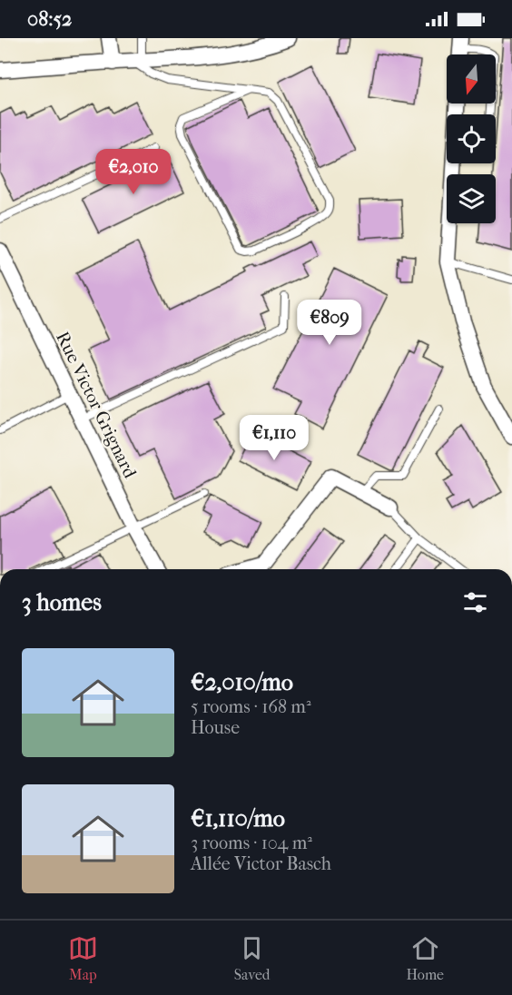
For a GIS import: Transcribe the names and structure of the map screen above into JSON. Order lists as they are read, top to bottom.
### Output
{
  "streets": {
    "street": ["Rue Victor Grignard"]
  },
  "north": "bottom",
  "page": {
    "status": "08:52",
    "price": ["€2,010", "€809", "€1,110"],
    "heading": "3 homes",
    "list": [
      {
        "name": "€2,010/mo",
        "note": "5 rooms · 168 m² · House"
      },
      {
        "name": "€1,110/mo",
        "note": "3 rooms · 104 m² · Allée Victor Basch"
      }
    ],
    "tabs": ["Map", "Saved", "Home"]
  }
}
